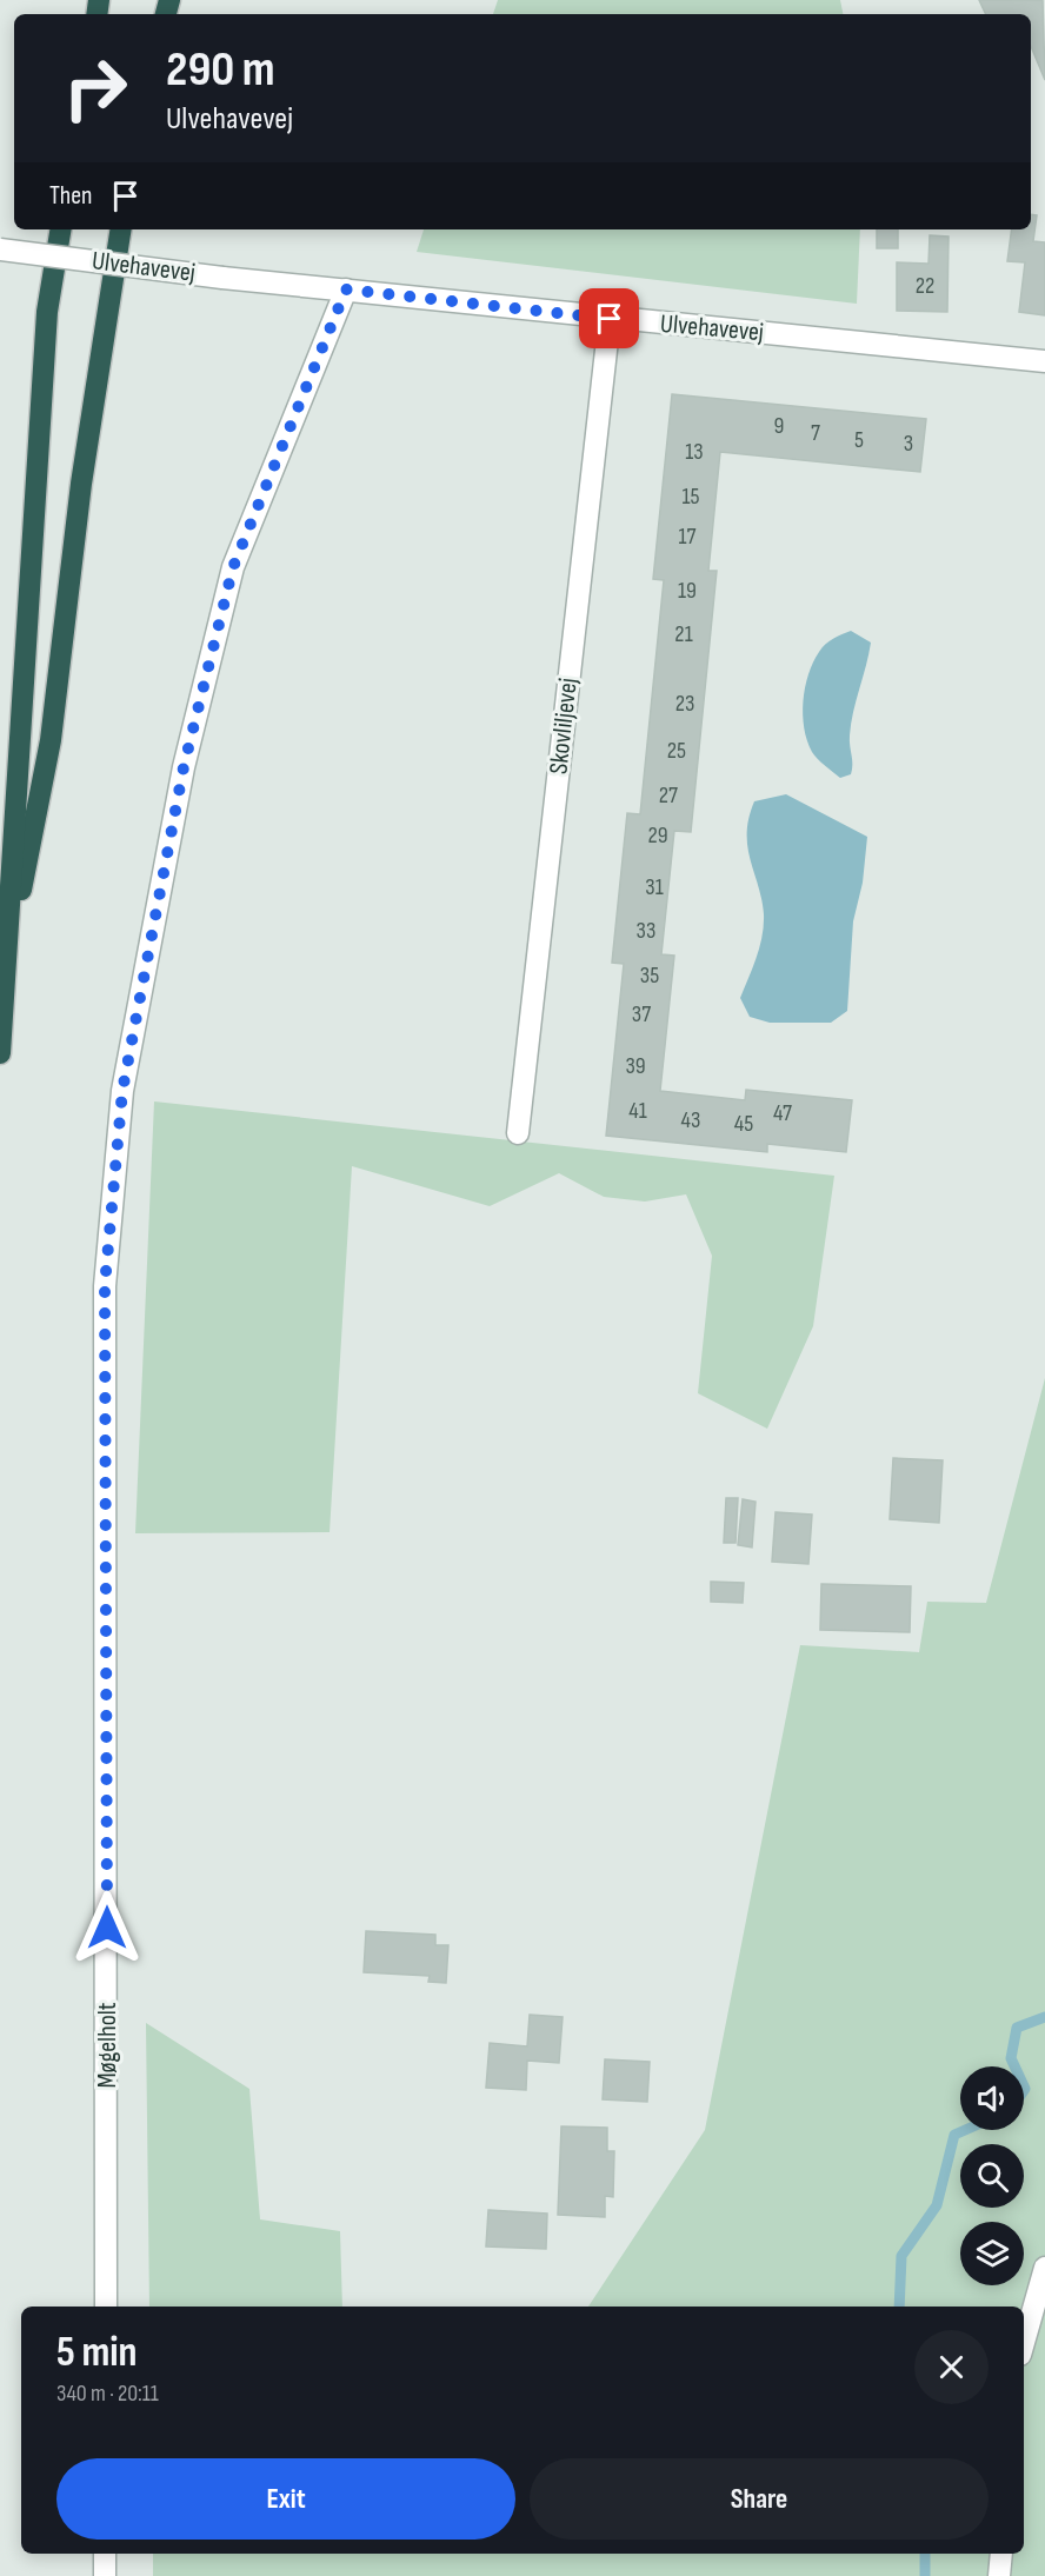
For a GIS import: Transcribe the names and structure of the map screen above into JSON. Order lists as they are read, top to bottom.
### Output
{
  "streets": {
    "street": ["Ulvehavevej", "Skovliljevej", "Møgelholt"]
  },
  "crossings": [
    ["Ulvehavevej", "Skovliljevej"],
    ["Ulvehavevej", "Møgelholt"]
  ],
  "house_numbers": [
    "22",
    "9",
    "7",
    "5",
    "3",
    "13",
    "15",
    "17",
    "19",
    "21",
    "23",
    "25",
    "27",
    "29",
    "31",
    "33",
    "35",
    "37",
    "39",
    "41",
    "47",
    "43",
    "45"
  ],
  "page": {
    "turn": ["290 m", "Ulvehavevej"],
    "then": "Then",
    "heading": ["5 min", "340 m · 20:11"],
    "buttons": ["Exit", "Share"]
  }
}
